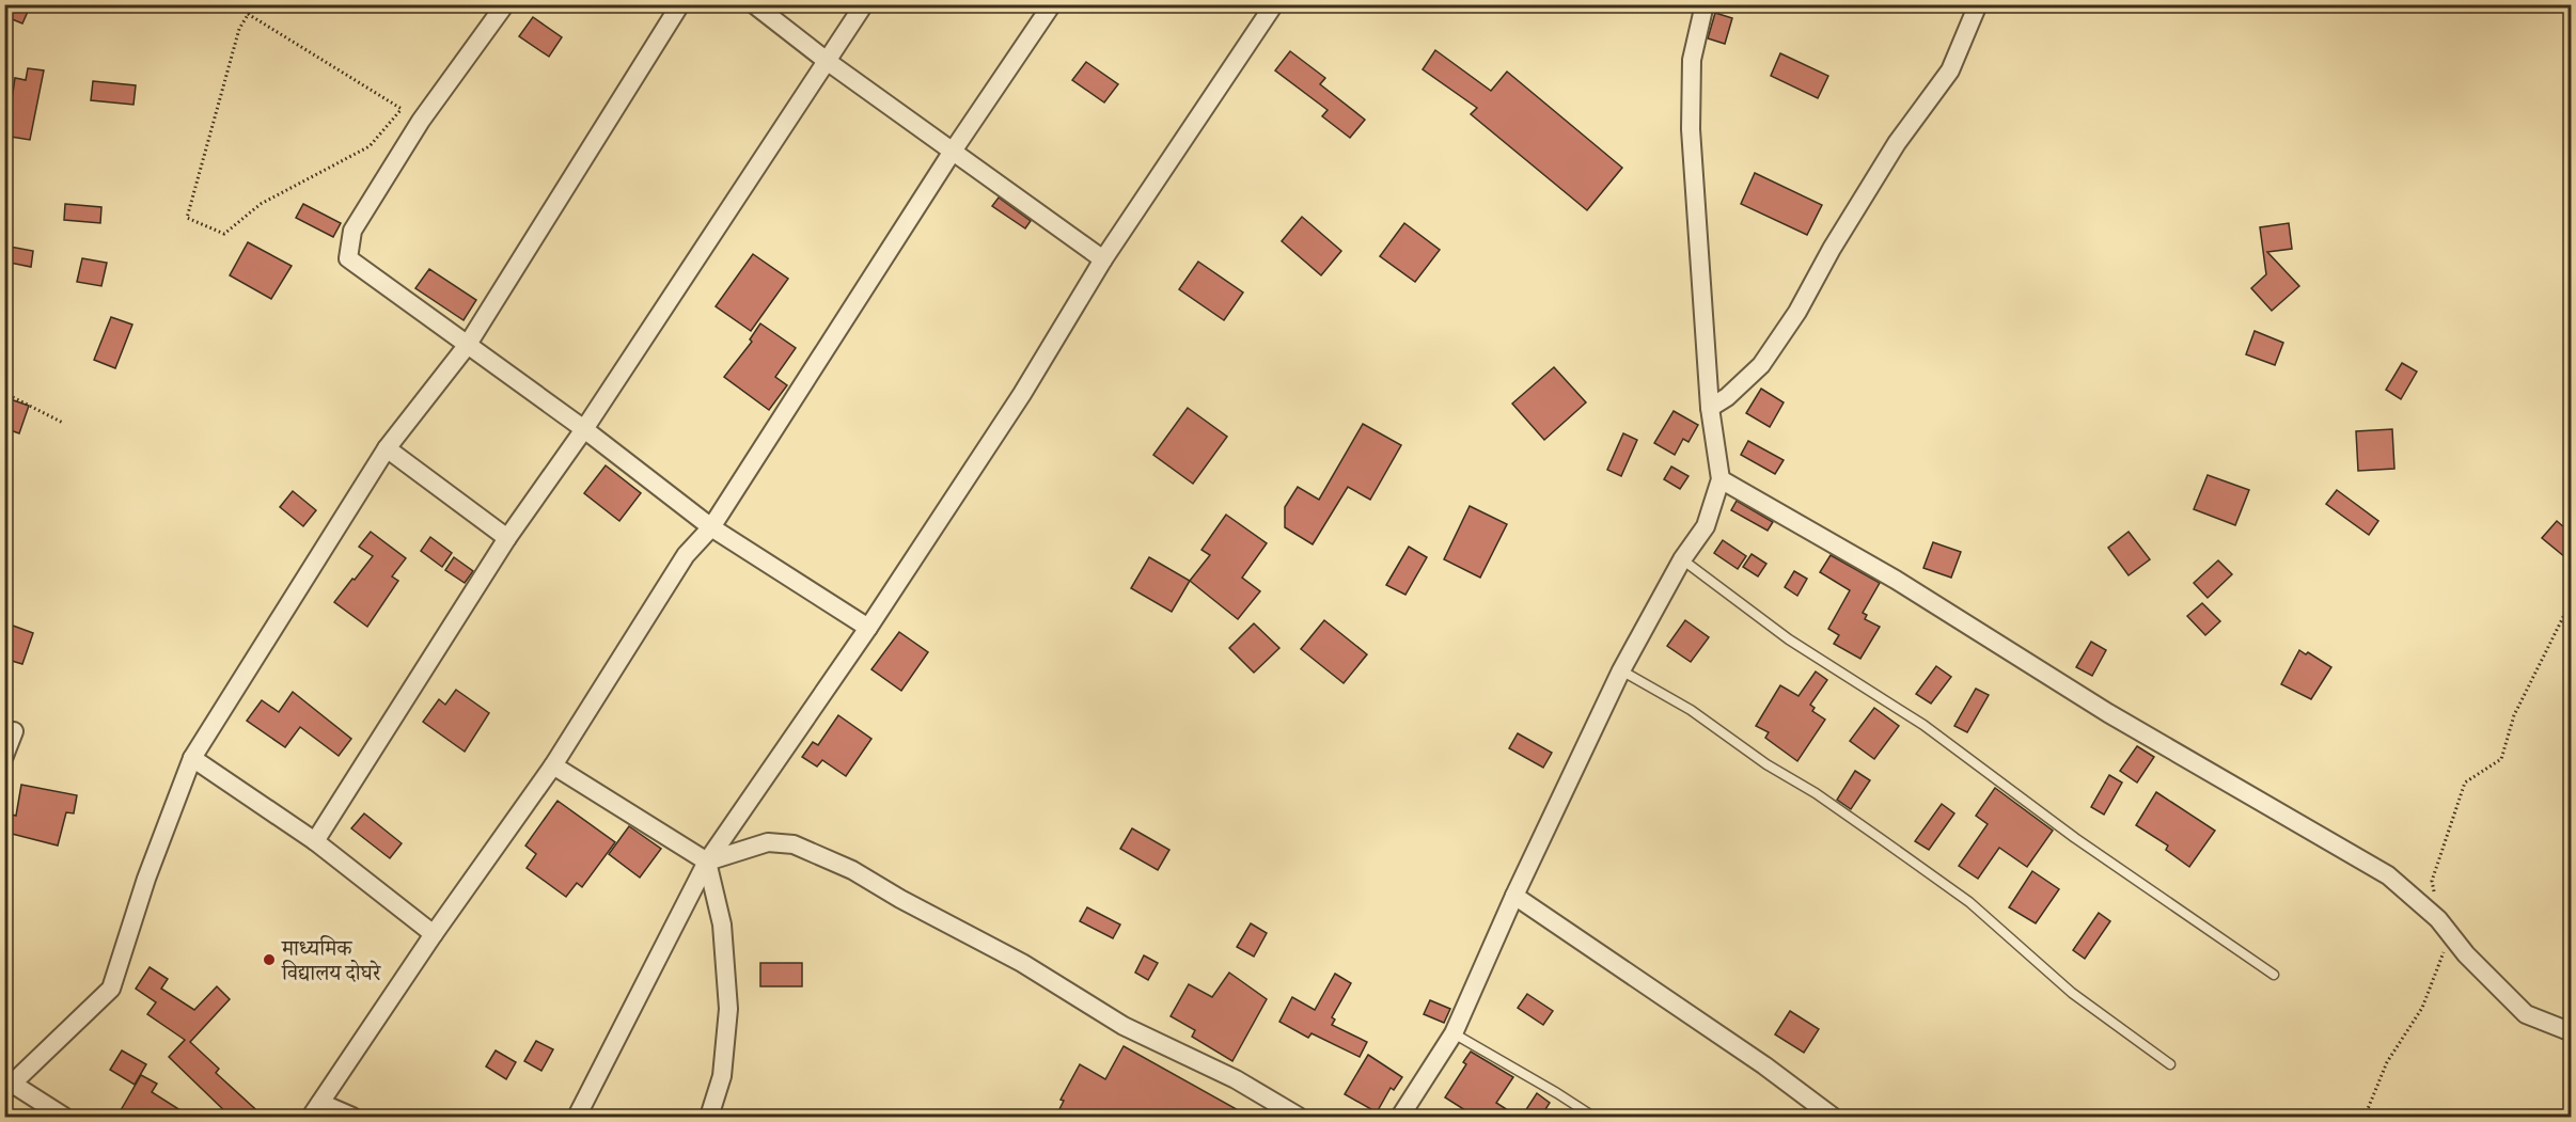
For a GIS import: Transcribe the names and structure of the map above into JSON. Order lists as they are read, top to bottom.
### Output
{
  "places": ["माध्यमिक विद्यालय दोघरे"]
}
